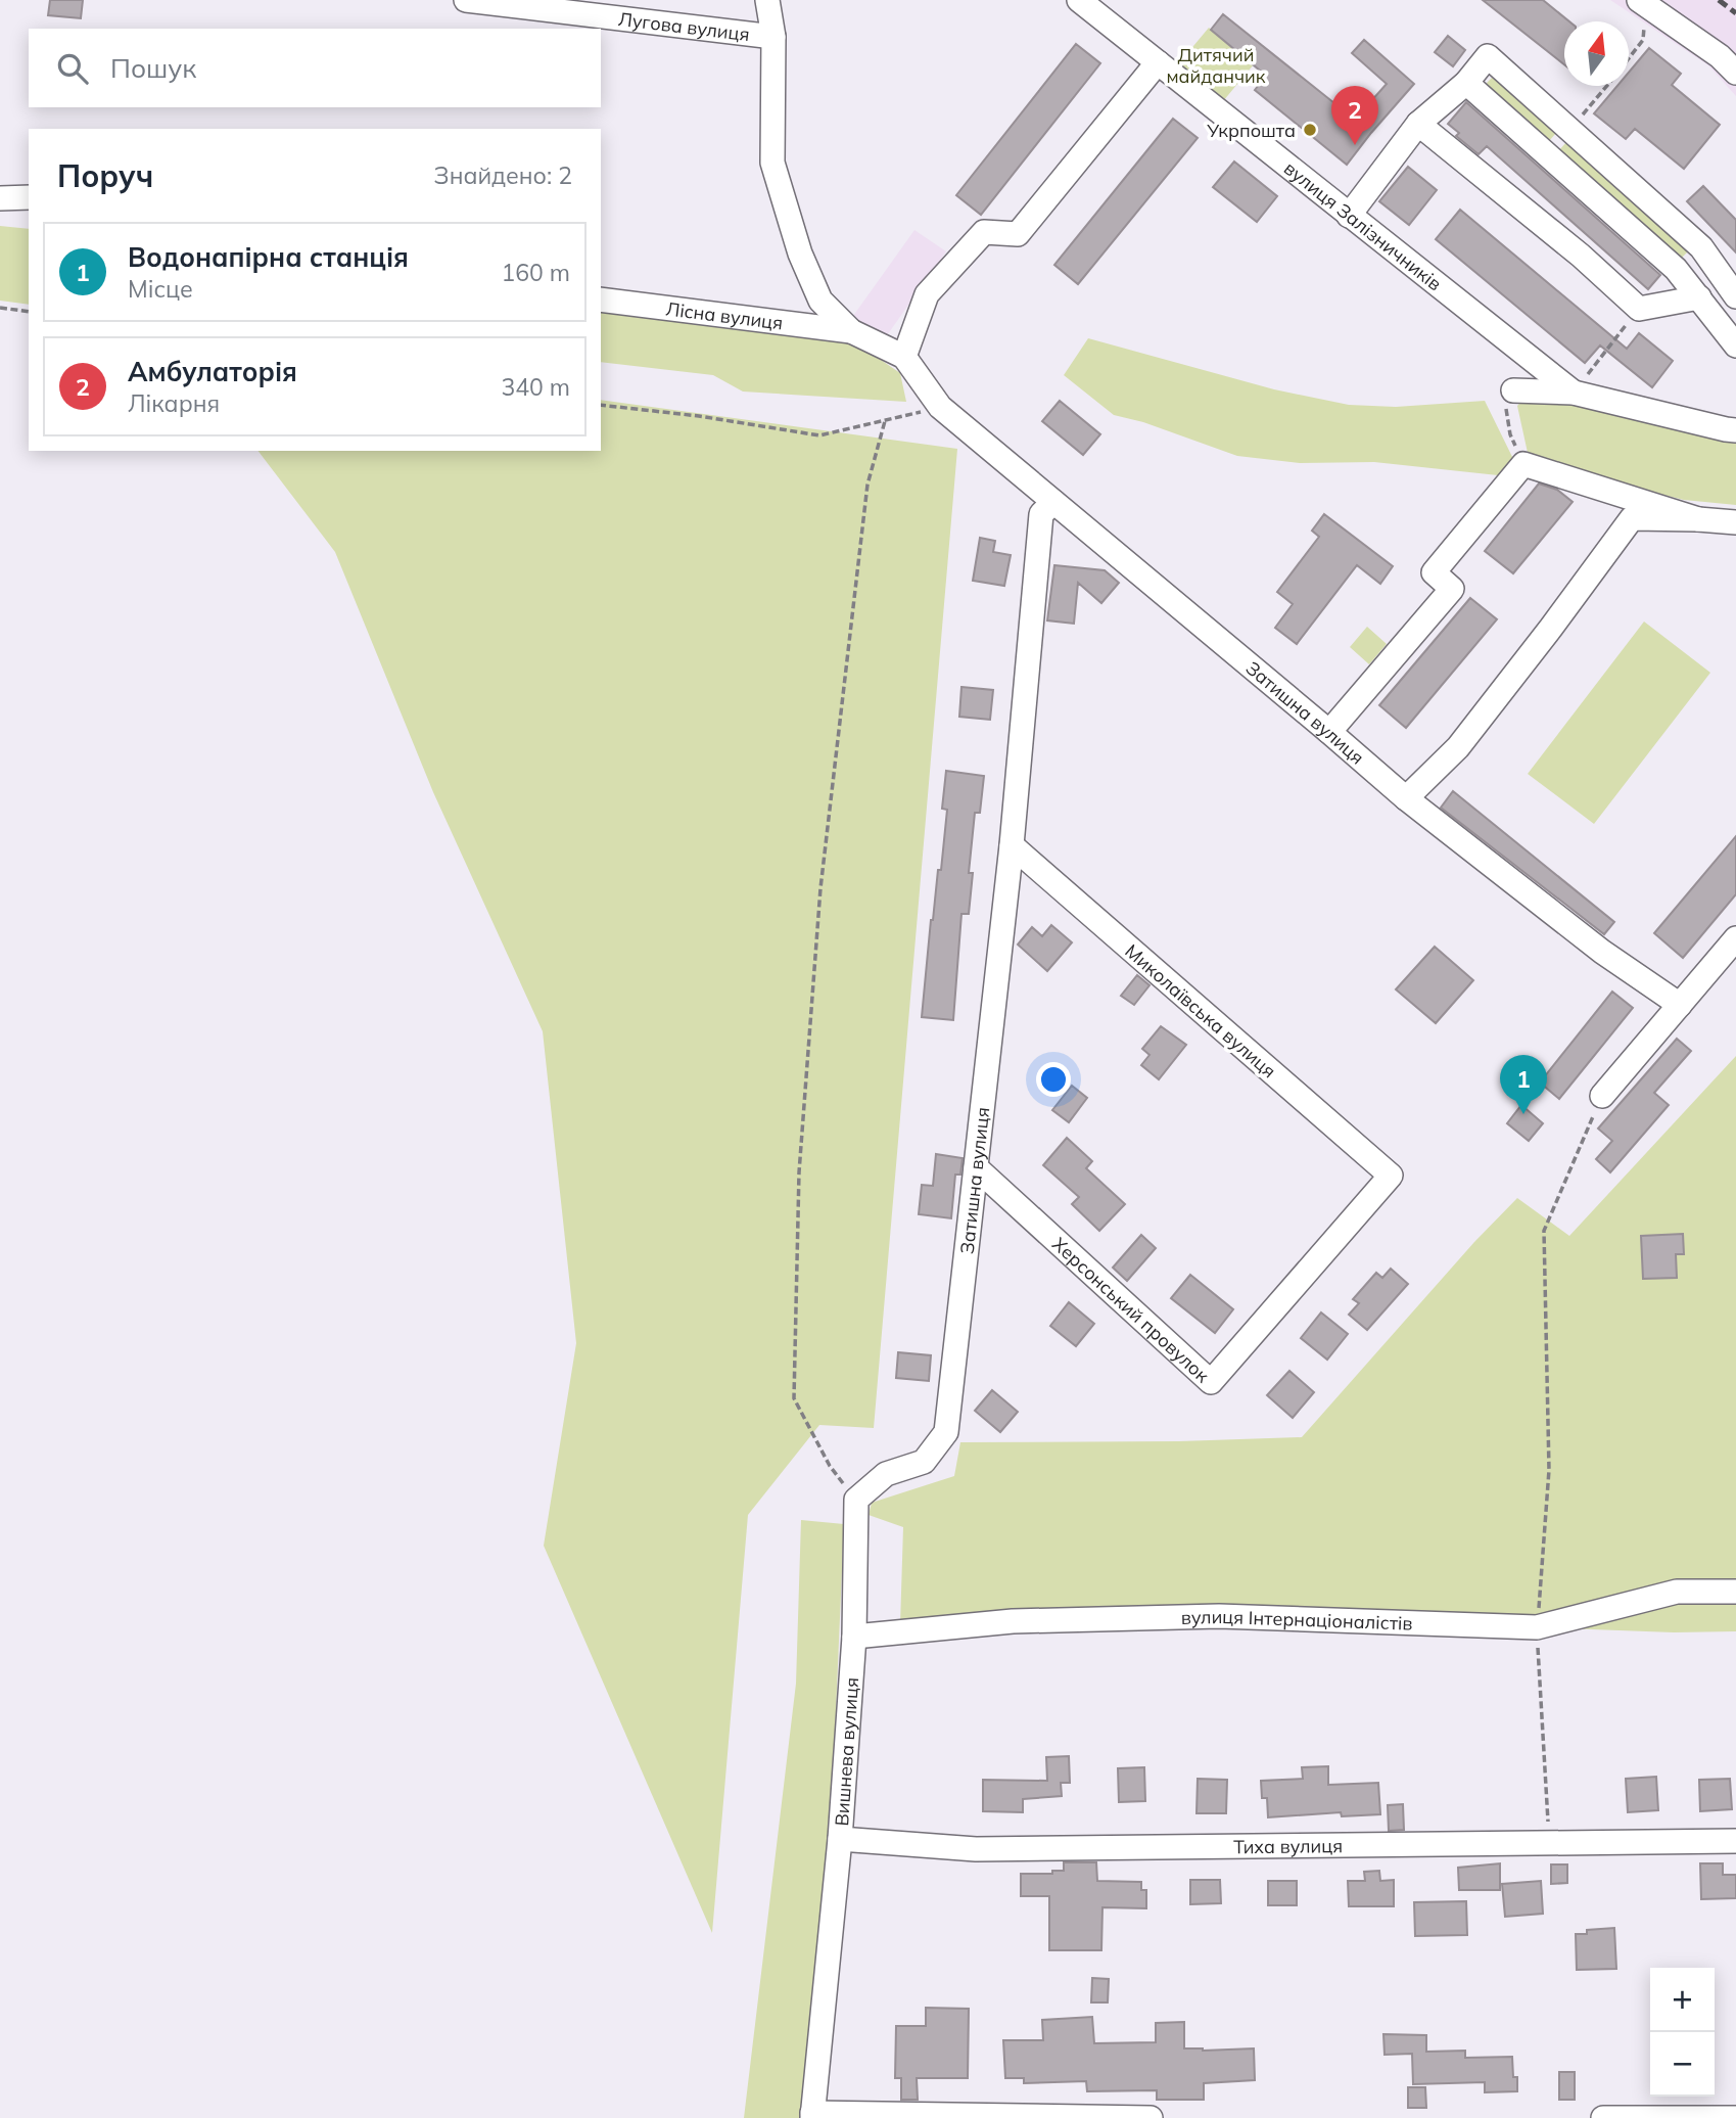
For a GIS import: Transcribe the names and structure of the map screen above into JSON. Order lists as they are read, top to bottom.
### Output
{
  "streets": {
    "street": [
      "Лугова вулиця",
      "вулиця Залізничників",
      "Лісна вулиця",
      "Затишна вулиця",
      "Миколаївська вулиця",
      "Херсонський провулок",
      "вулиця Інтернаціоналістів",
      "Вишнева вулиця",
      "Тиха вулиця"
    ]
  },
  "crossings": [
    ["Затишна вулиця", "Миколаївська вулиця"],
    ["Затишна вулиця", "Херсонський провулок"],
    ["Затишна вулиця", "Вишнева вулиця"],
    ["Миколаївська вулиця", "Херсонський провулок"],
    ["вулиця Інтернаціоналістів", "Вишнева вулиця"],
    ["Вишнева вулиця", "Тиха вулиця"]
  ],
  "parks": ["Дитячий майданчик"],
  "places": ["Укрпошта"],
  "north": "top",
  "page": {
    "search": "Пошук",
    "pins": ["2", "1"],
    "heading": ["Поруч", "Знайдено: 2"],
    "list": [
      {
        "mark": "1",
        "name": "Водонапірна станція",
        "note": "Місце",
        "value": "160 m"
      },
      {
        "mark": "2",
        "name": "Амбулаторія",
        "note": "Лікарня",
        "value": "340 m"
      }
    ],
    "map_buttons": ["+", "−"]
  }
}
